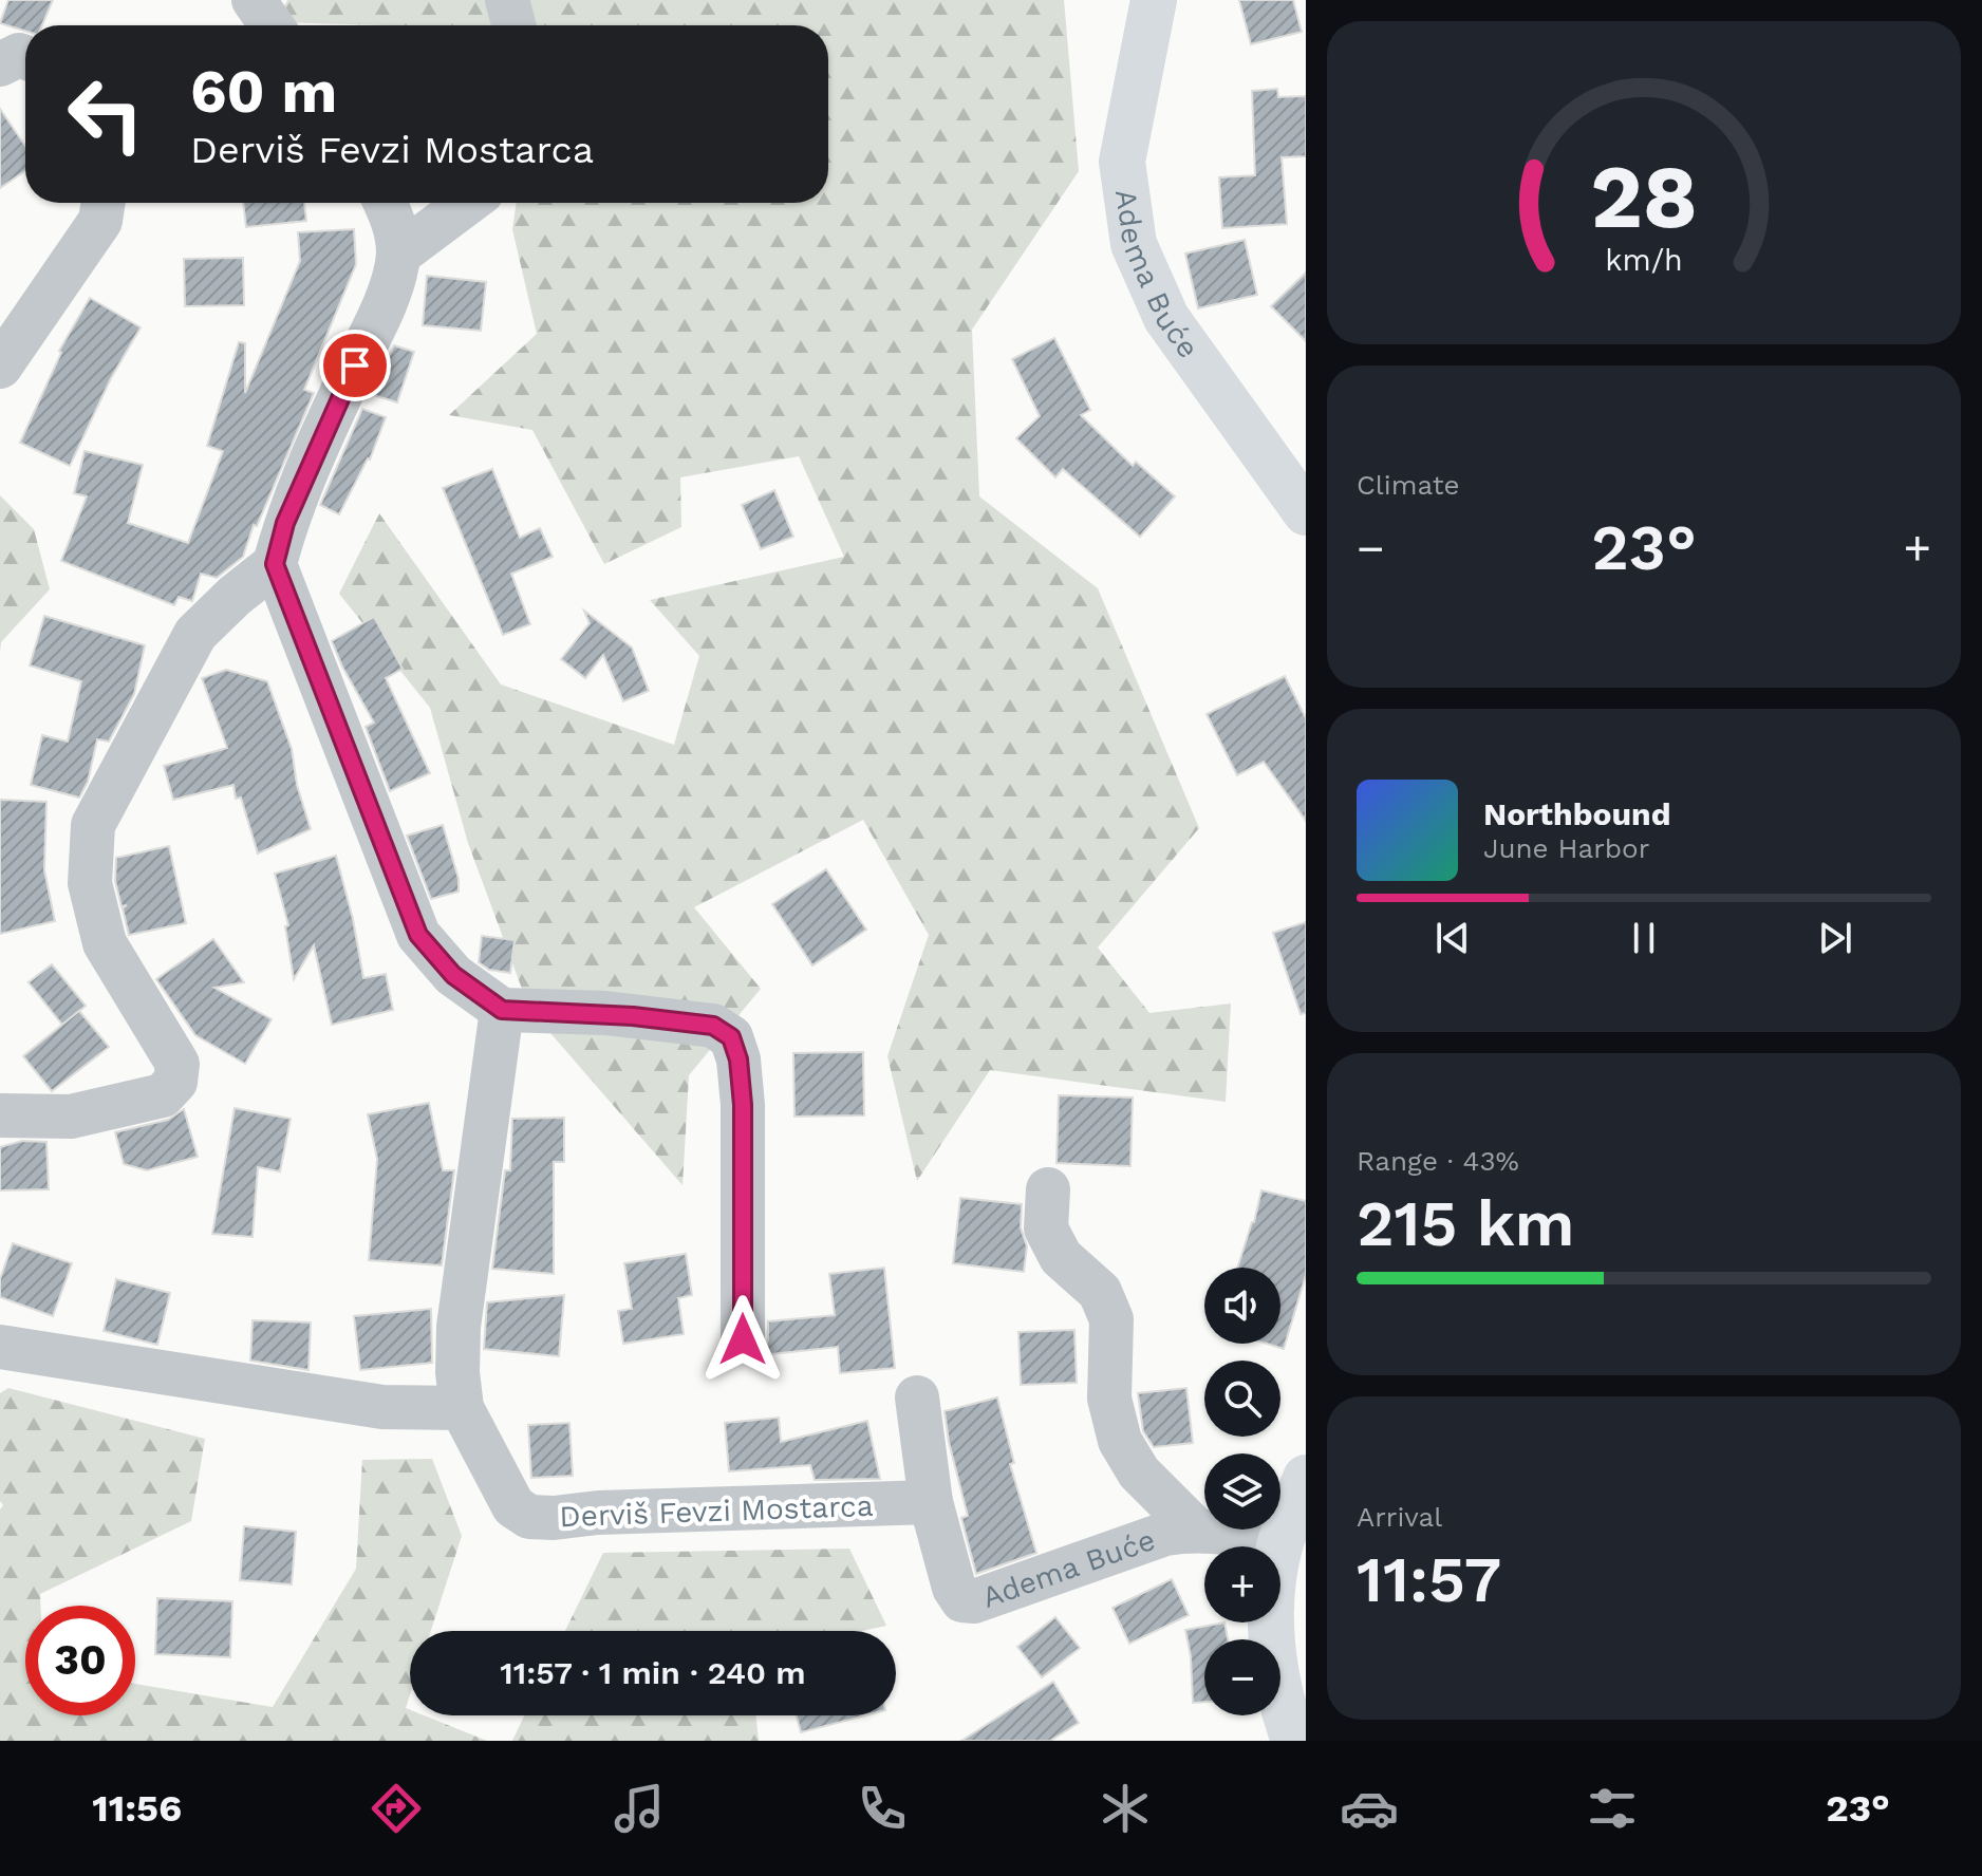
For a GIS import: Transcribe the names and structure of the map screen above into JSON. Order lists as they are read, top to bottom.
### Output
{
  "streets": {
    "street": ["Adema Buće", "Derviš Fevzi Mostarca"]
  },
  "crossings": [
    ["Adema Buće", "Derviš Fevzi Mostarca"]
  ],
  "page": {
    "turn": ["60 m", "Derviš Fevzi Mostarca"],
    "tile": [
      "Climate",
      ["Range · 43%", "215 km"],
      ["Arrival", "11:57"]
    ],
    "heat": ["−", "23°", "+"],
    "song": ["Northbound", "June Harbor"],
    "map_buttons": ["+", "−"],
    "limit": "30",
    "trip": "11:57 · 1 min · 240 m",
    "tabs": ["11:56", "23°"],
    "gauge": ["28", "km/h"]
  }
}
